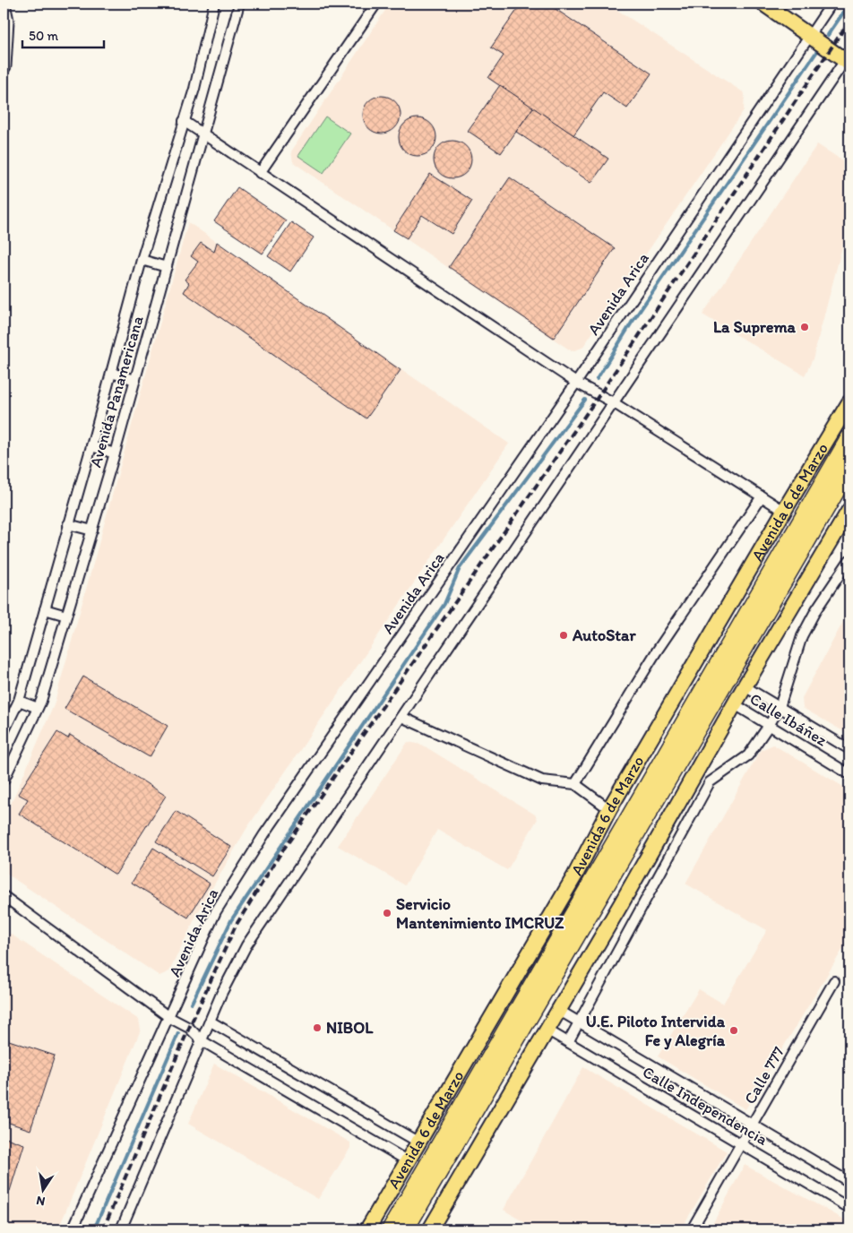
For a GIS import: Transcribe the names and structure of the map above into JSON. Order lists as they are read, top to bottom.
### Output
{
  "streets": {
    "highway": ["Avenida 6 de Marzo"],
    "street": [
      "Avenida Arica",
      "Avenida Panamericana",
      "Calle Ibáñez",
      "Calle 777",
      "Calle Independencia"
    ]
  },
  "crossings": [
    ["Calle 777", "Calle Independencia"]
  ],
  "places": [
    "La Suprema",
    "AutoStar",
    "Servicio Mantenimiento IMCRUZ",
    "NIBOL",
    "U.E. Piloto Intervida Fe y Alegría"
  ],
  "scale_bar": "50 m",
  "north": "bottom"
}
